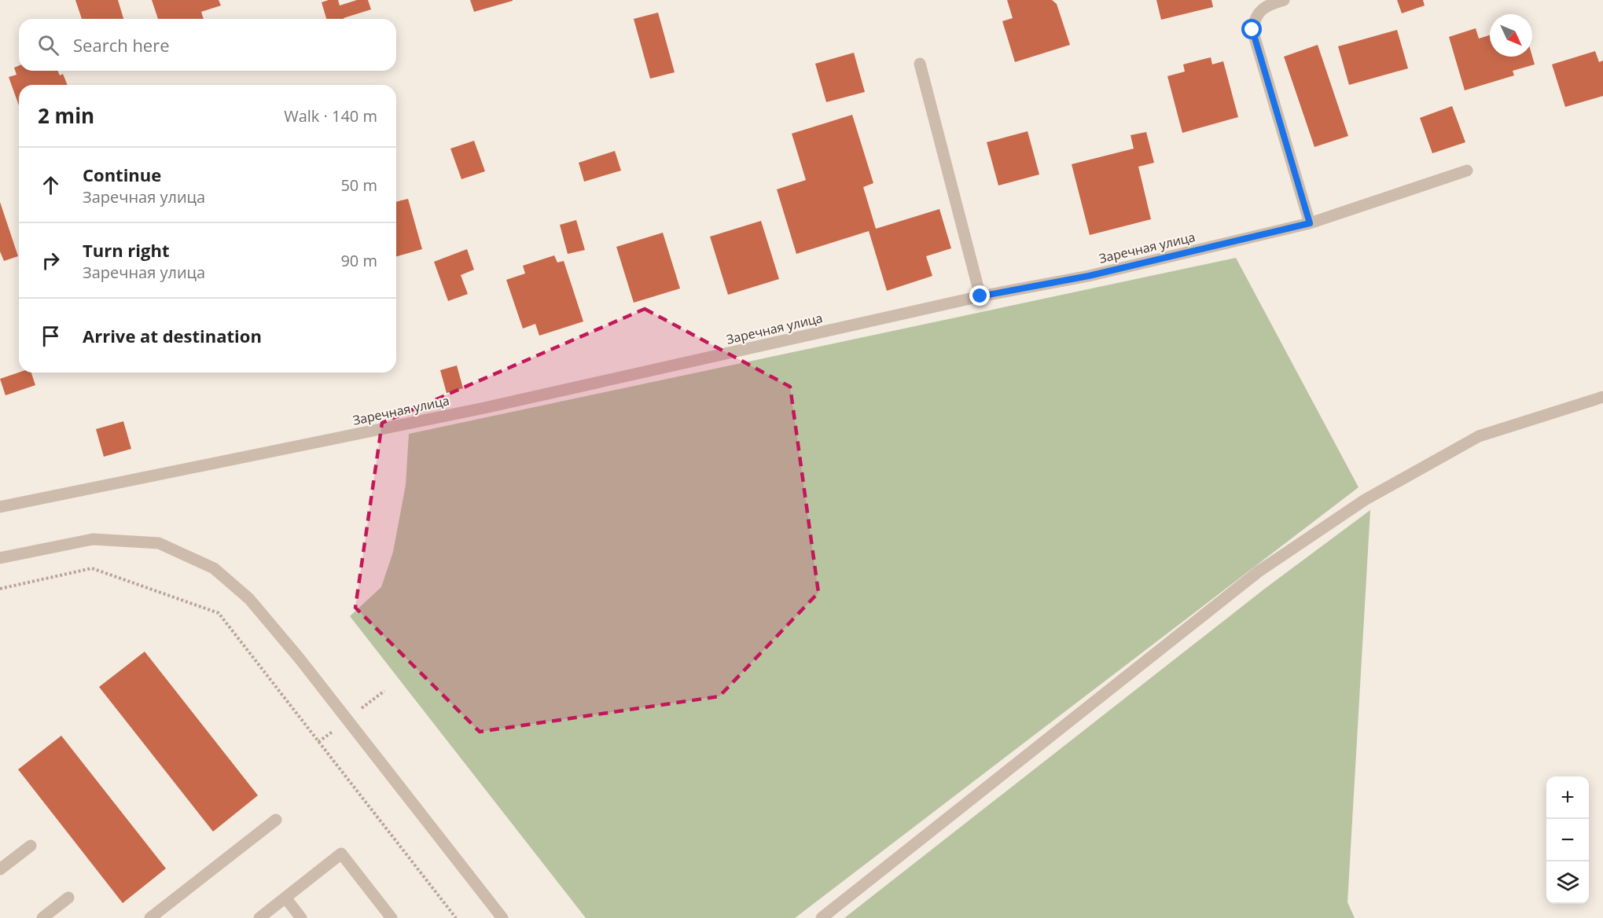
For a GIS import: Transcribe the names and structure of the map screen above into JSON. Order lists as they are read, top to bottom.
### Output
{
  "streets": {
    "street": ["Заречная улица"]
  },
  "north": "bottom right",
  "page": {
    "search": "Search here",
    "heading": ["2 min", "Walk · 140 m"],
    "list": [
      ["Continue", "Заречная улица", "50 m"],
      ["Turn right", "Заречная улица", "90 m"],
      "Arrive at destination"
    ],
    "map_buttons": ["+", "−"]
  }
}
